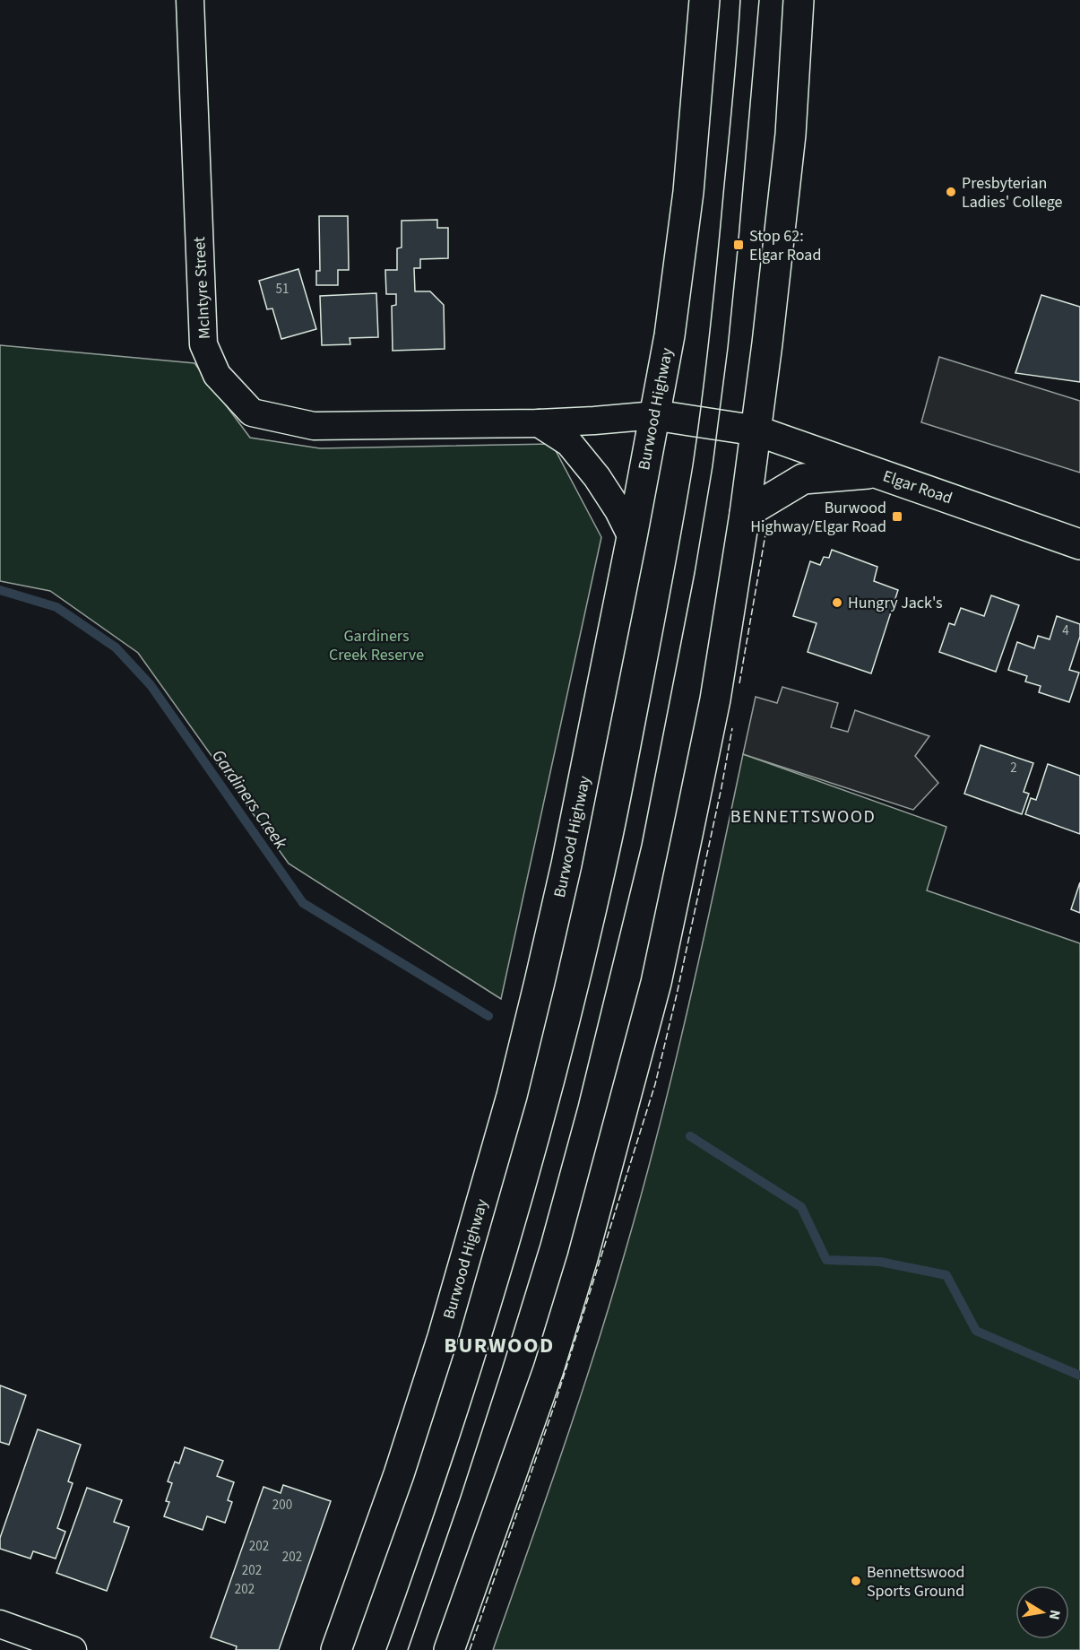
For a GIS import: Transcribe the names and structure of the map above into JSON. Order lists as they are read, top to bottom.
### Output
{
  "streets": {
    "main road": ["Burwood Highway", "Elgar Road"],
    "street": ["McIntyre Street"]
  },
  "crossings": [
    ["McIntyre Street", "Burwood Highway"],
    ["McIntyre Street", "Elgar Road"],
    ["Burwood Highway", "Elgar Road"]
  ],
  "districts": ["BENNETTSWOOD", "BURWOOD"],
  "water": ["Gardiners Creek"],
  "parks": ["Gardiners Creek Reserve"],
  "places": {
    "other": ["Presbyterian Ladies' College", "Hungry Jack's", "Bennettswood Sports Ground"],
    "transit": ["Stop 62: Elgar Road", "Burwood Highway/Elgar Road"]
  },
  "house_numbers": [
    "51",
    "4",
    "2",
    "200",
    "202",
    "202",
    "202",
    "202"
  ],
  "north": "right"
}
